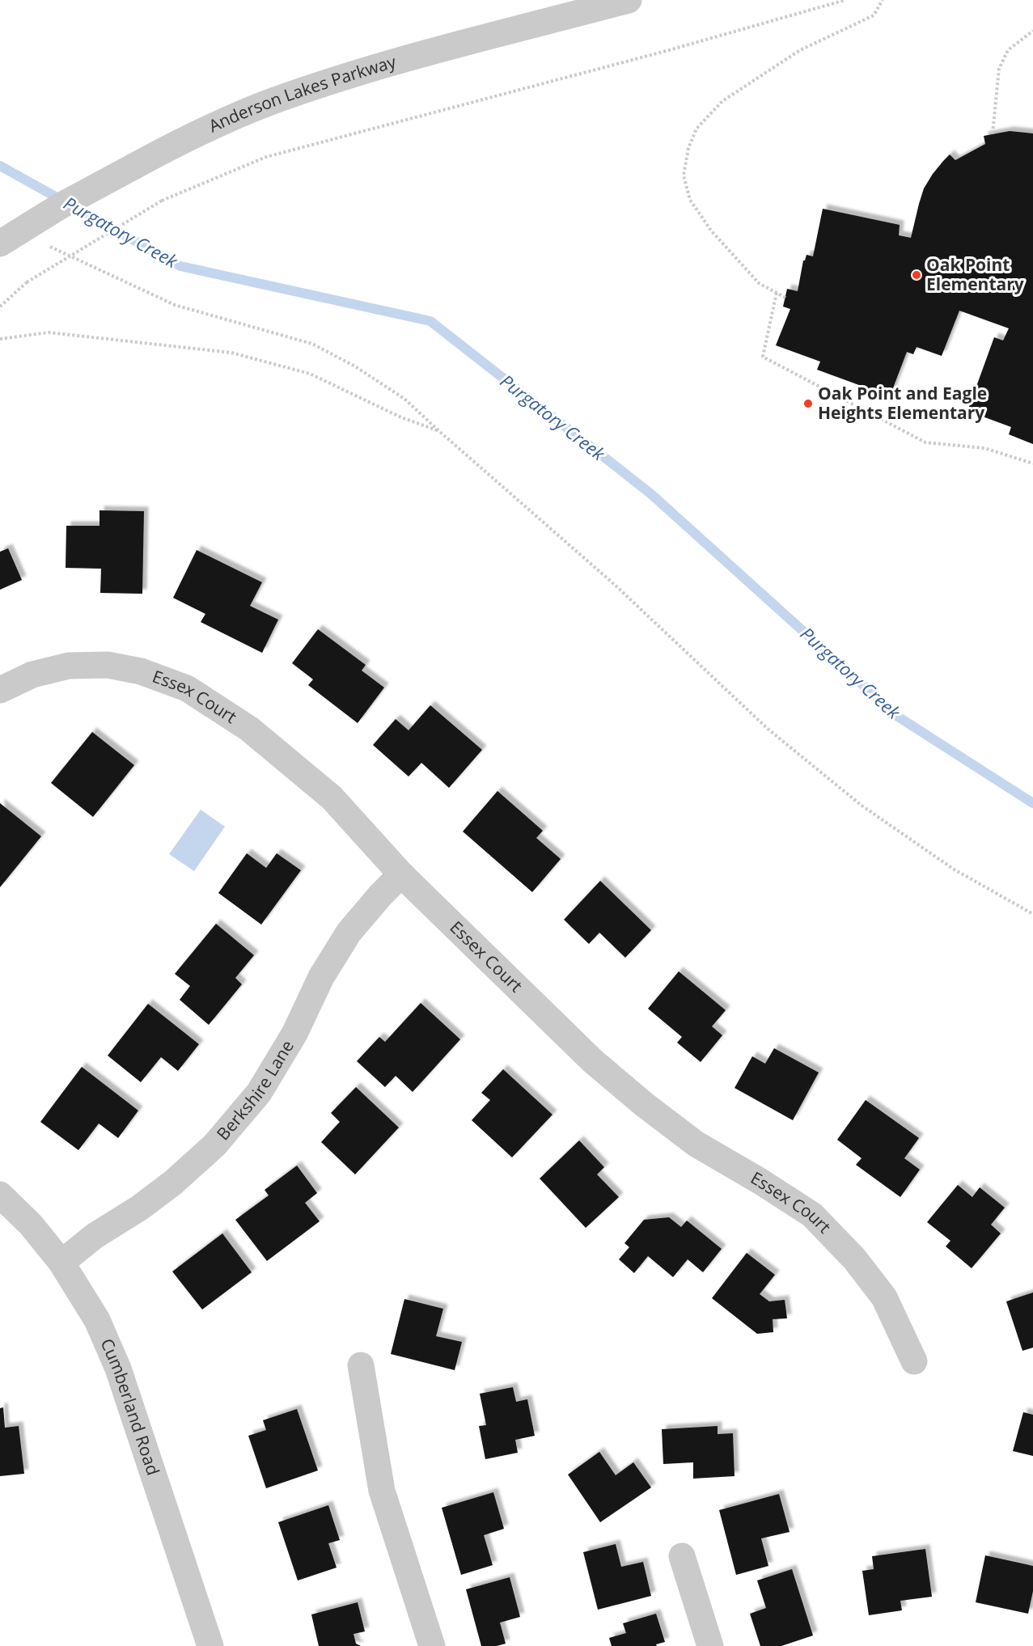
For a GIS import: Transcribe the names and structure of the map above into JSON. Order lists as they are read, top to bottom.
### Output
{
  "streets": {
    "street": [
      "Anderson Lakes Parkway",
      "Essex Court",
      "Berkshire Lane",
      "Cumberland Road"
    ]
  },
  "crossings": [
    ["Essex Court", "Berkshire Lane"],
    ["Berkshire Lane", "Cumberland Road"]
  ],
  "water": ["Purgatory Creek"],
  "places": ["Oak Point Elementary", "Oak Point and Eagle Heights Elementary"]
}
